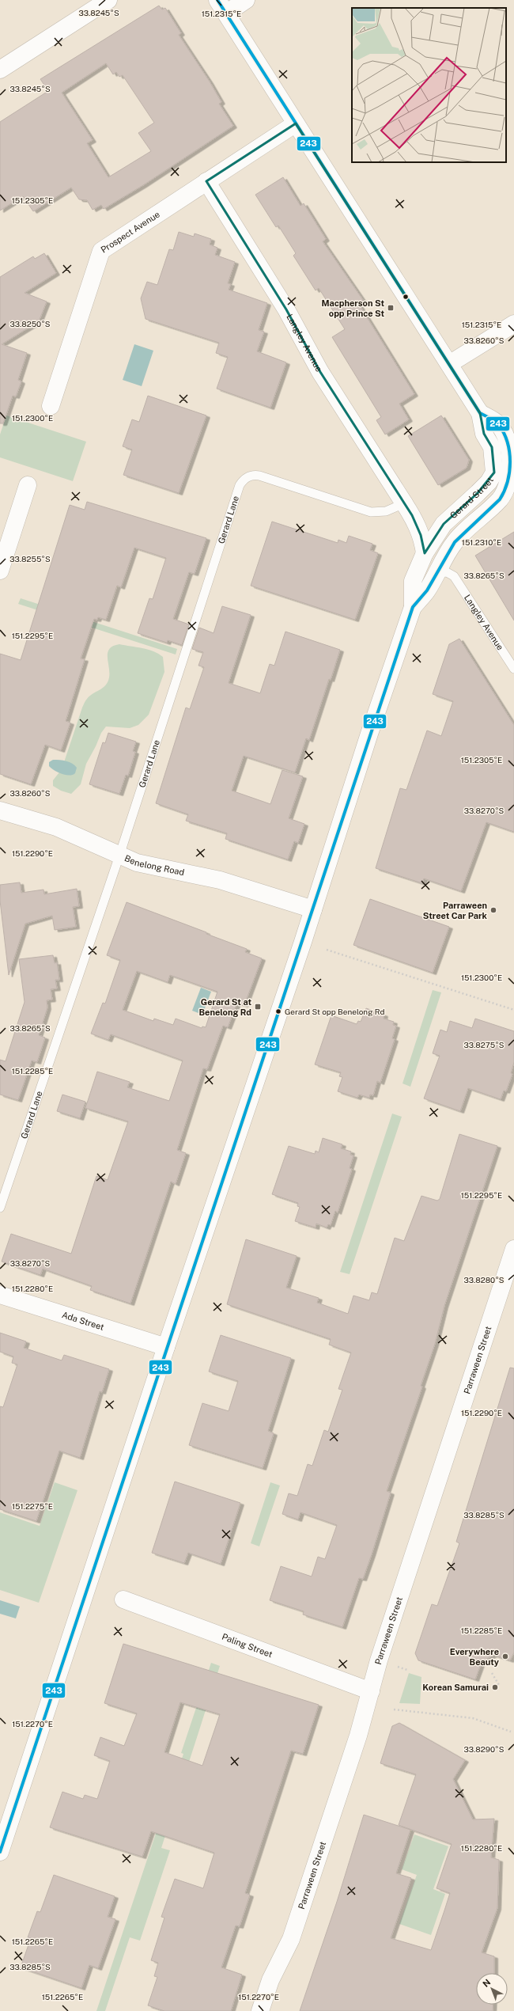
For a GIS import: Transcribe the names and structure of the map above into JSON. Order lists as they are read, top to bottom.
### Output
{
  "streets": {
    "street": [
      "Prospect Avenue",
      "Langley Avenue",
      "Gerard Street",
      "Benelong Road",
      "Ada Street",
      "Parraween Street",
      "Paling Street"
    ],
    "lane": ["Gerard Lane"]
  },
  "crossings": [
    ["Prospect Avenue", "Langley Avenue"],
    ["Langley Avenue", "Gerard Street"],
    ["Langley Avenue", "Gerard Lane"],
    ["Gerard Street", "Benelong Road"],
    ["Gerard Street", "Ada Street"],
    ["Gerard Lane", "Benelong Road"],
    ["Parraween Street", "Paling Street"]
  ],
  "places": {
    "transit": ["Macpherson St opp Prince St", "Gerard St at Benelong Rd"],
    "other": [
      "Parraween Street Car Park",
      "Gerard St opp Benelong Rd",
      "Everywhere Beauty",
      "Korean Samurai"
    ]
  },
  "lines": ["transit line 243"],
  "north": "top left",
  "coordinates": [
    "33.8245°S",
    "151.2315°E",
    "151.2305°E",
    "33.8250°S",
    "33.8260°S",
    "151.2300°E",
    "151.2310°E",
    "33.8255°S",
    "33.8265°S",
    "151.2295°E",
    "33.8270°S",
    "151.2290°E",
    "33.8275°S",
    "151.2285°E",
    "33.8280°S",
    "151.2280°E",
    "151.2275°E",
    "33.8285°S",
    "151.2270°E",
    "33.8290°S",
    "151.2265°E"
  ]
}
